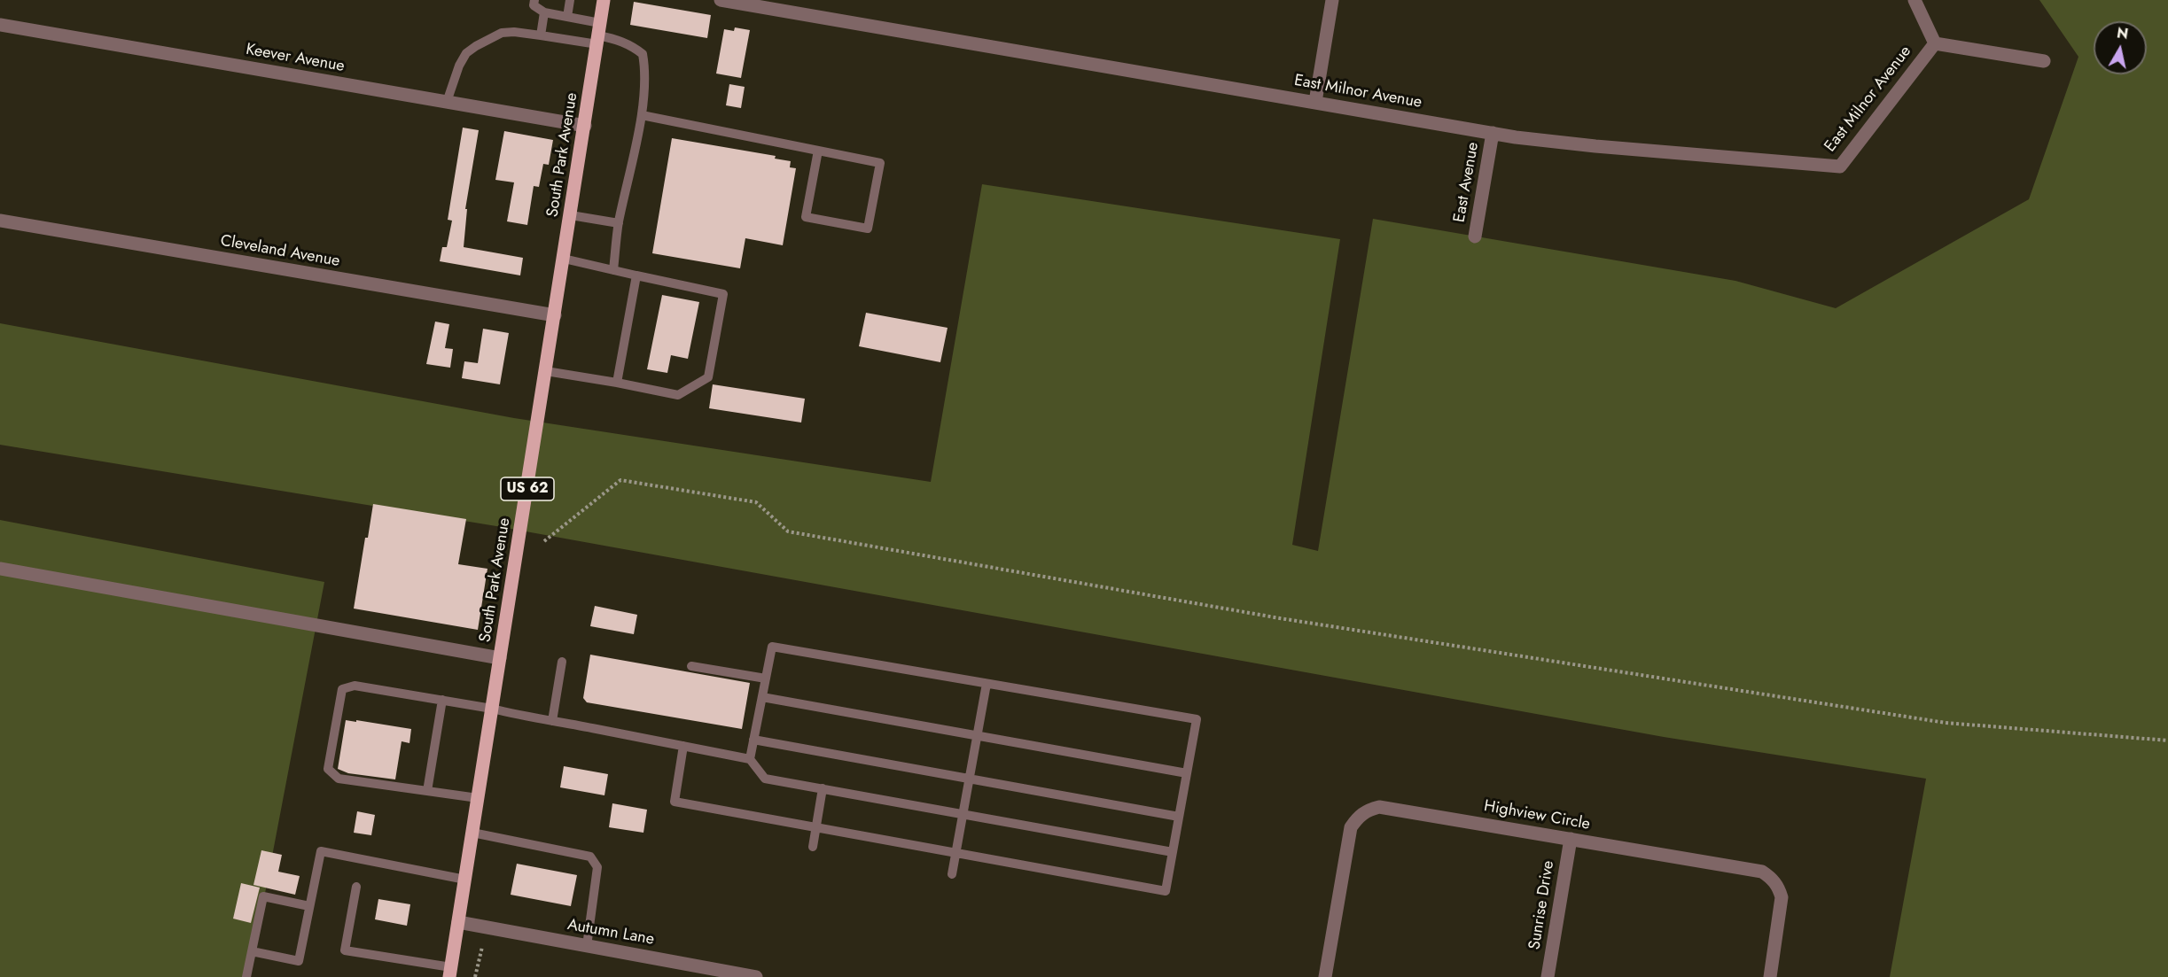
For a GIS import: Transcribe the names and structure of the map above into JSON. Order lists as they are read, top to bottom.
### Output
{
  "streets": {
    "main road": ["South Park Avenue", "US 62"],
    "street": [
      "Keever Avenue",
      "East Milnor Avenue",
      "East Avenue",
      "Cleveland Avenue",
      "Highview Circle",
      "Sunrise Drive",
      "Autumn Lane"
    ]
  },
  "crossings": [
    ["Keever Avenue", "South Park Avenue"],
    ["East Milnor Avenue", "East Avenue"],
    ["South Park Avenue", "Cleveland Avenue"],
    ["South Park Avenue", "Autumn Lane"],
    ["Highview Circle", "Sunrise Drive"]
  ],
  "north": "top"
}
